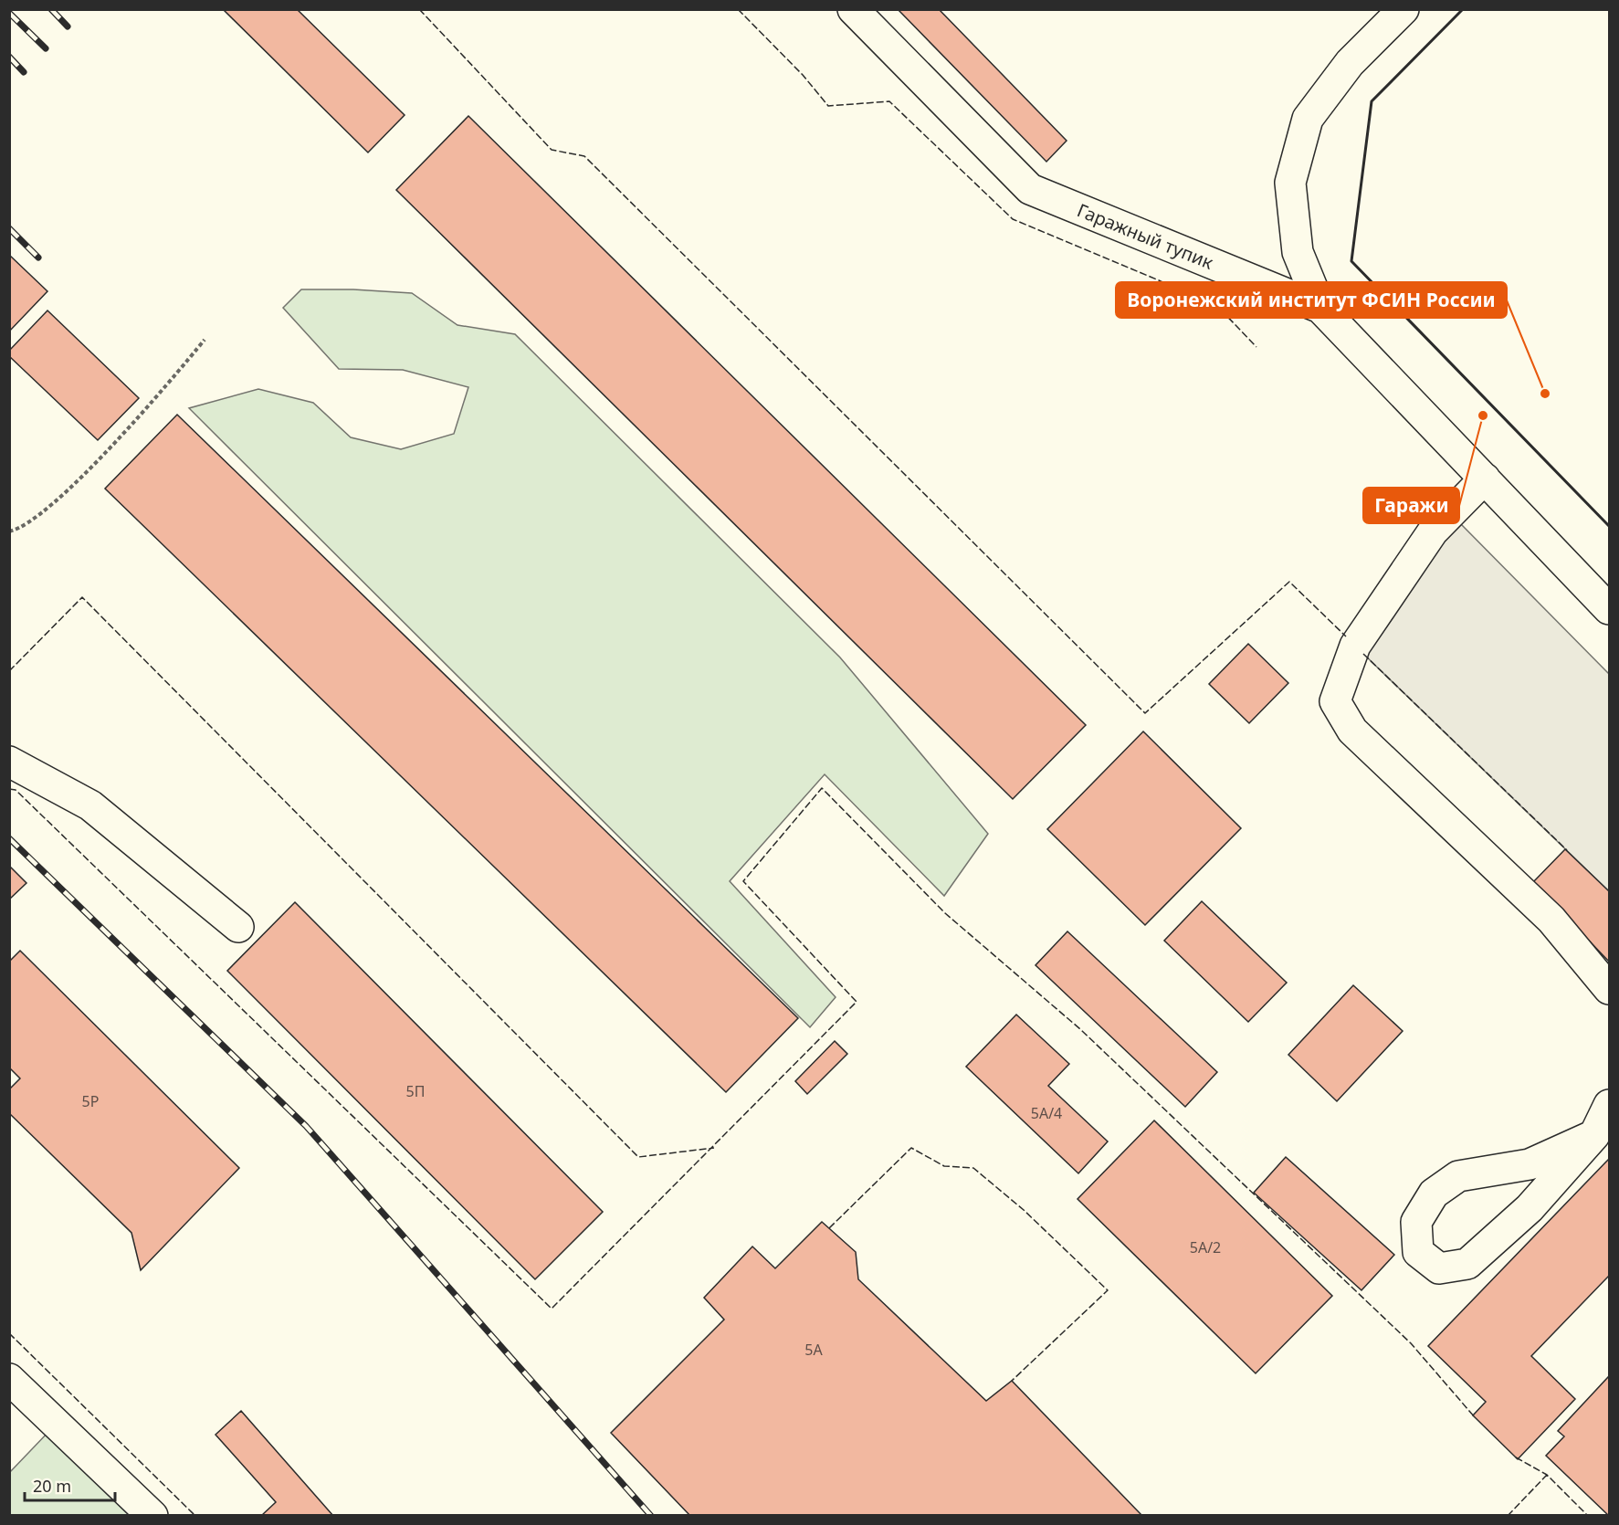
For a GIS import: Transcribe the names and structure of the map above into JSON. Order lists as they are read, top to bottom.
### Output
{
  "streets": {
    "street": ["Гаражный тупик"]
  },
  "places": ["Воронежский институт ФСИН России", "Гаражи"],
  "house_numbers": [
    "5П",
    "5Р",
    "5А/4",
    "5А/2",
    "5А"
  ],
  "scale_bar": "20 m"
}
